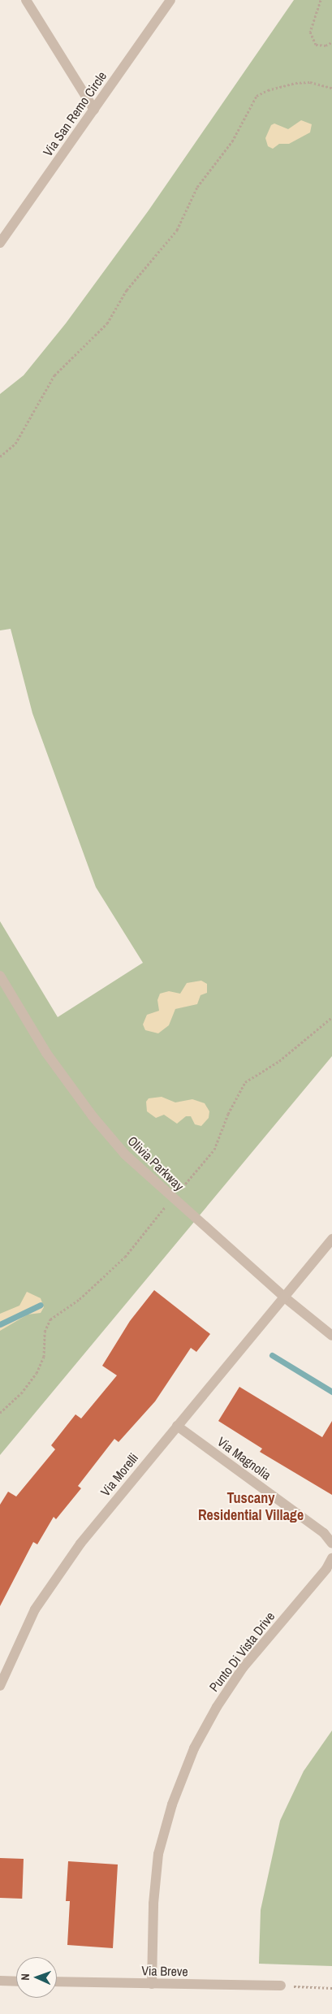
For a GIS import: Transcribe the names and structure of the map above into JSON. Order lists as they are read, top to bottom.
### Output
{
  "streets": {
    "street": [
      "Via San Remo Circle",
      "Olivia Parkway",
      "Via Magnolia",
      "Via Morelli",
      "Punto Di Vista Drive",
      "Via Breve"
    ]
  },
  "crossings": [
    ["Olivia Parkway", "Via Morelli"],
    ["Via Magnolia", "Via Morelli"],
    ["Punto Di Vista Drive", "Via Breve"]
  ],
  "districts": ["Tuscany Residential Village"],
  "north": "left"
}
